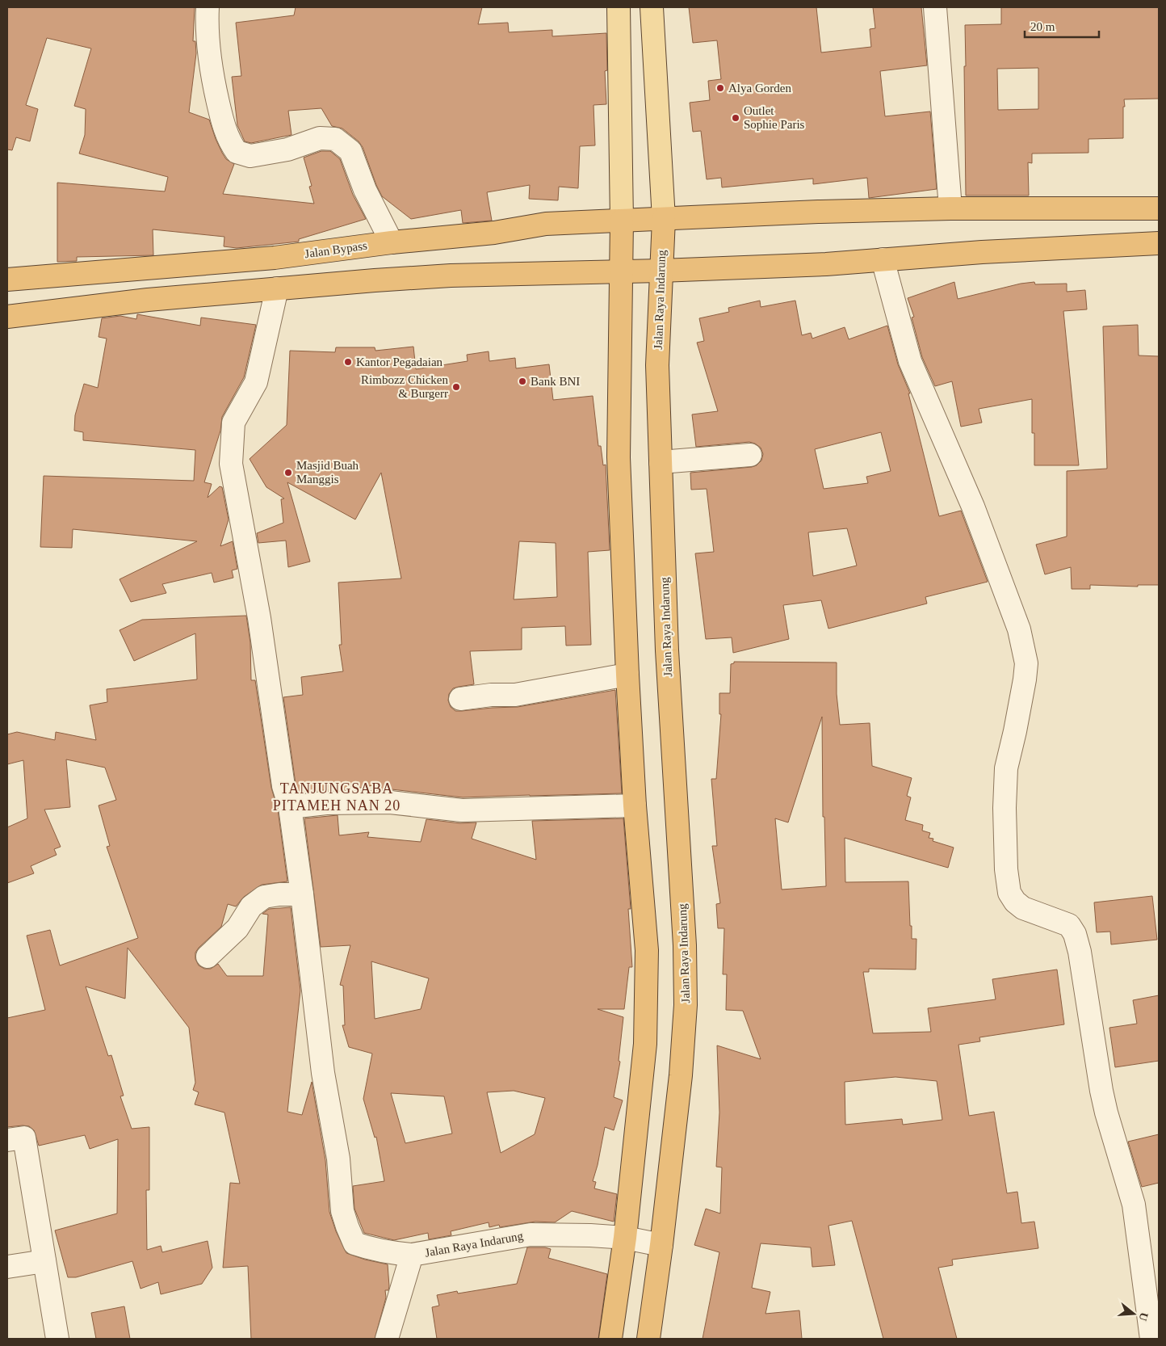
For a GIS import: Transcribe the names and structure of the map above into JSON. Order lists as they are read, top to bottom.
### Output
{
  "streets": {
    "highway": ["Jalan Bypass", "Jalan Raya Indarung"]
  },
  "crossings": [
    ["Jalan Bypass", "Jalan Raya Indarung"]
  ],
  "districts": ["TANJUNGSABA PITAMEH NAN 20"],
  "places": [
    "Alya Gorden",
    "Outlet Sophie Paris",
    "Kantor Pegadaian",
    "Bank BNI",
    "Rimbozz Chicken & Burgerr",
    "Masjid Buah Manggis"
  ],
  "scale_bar": "20 m",
  "north": "right"
}
